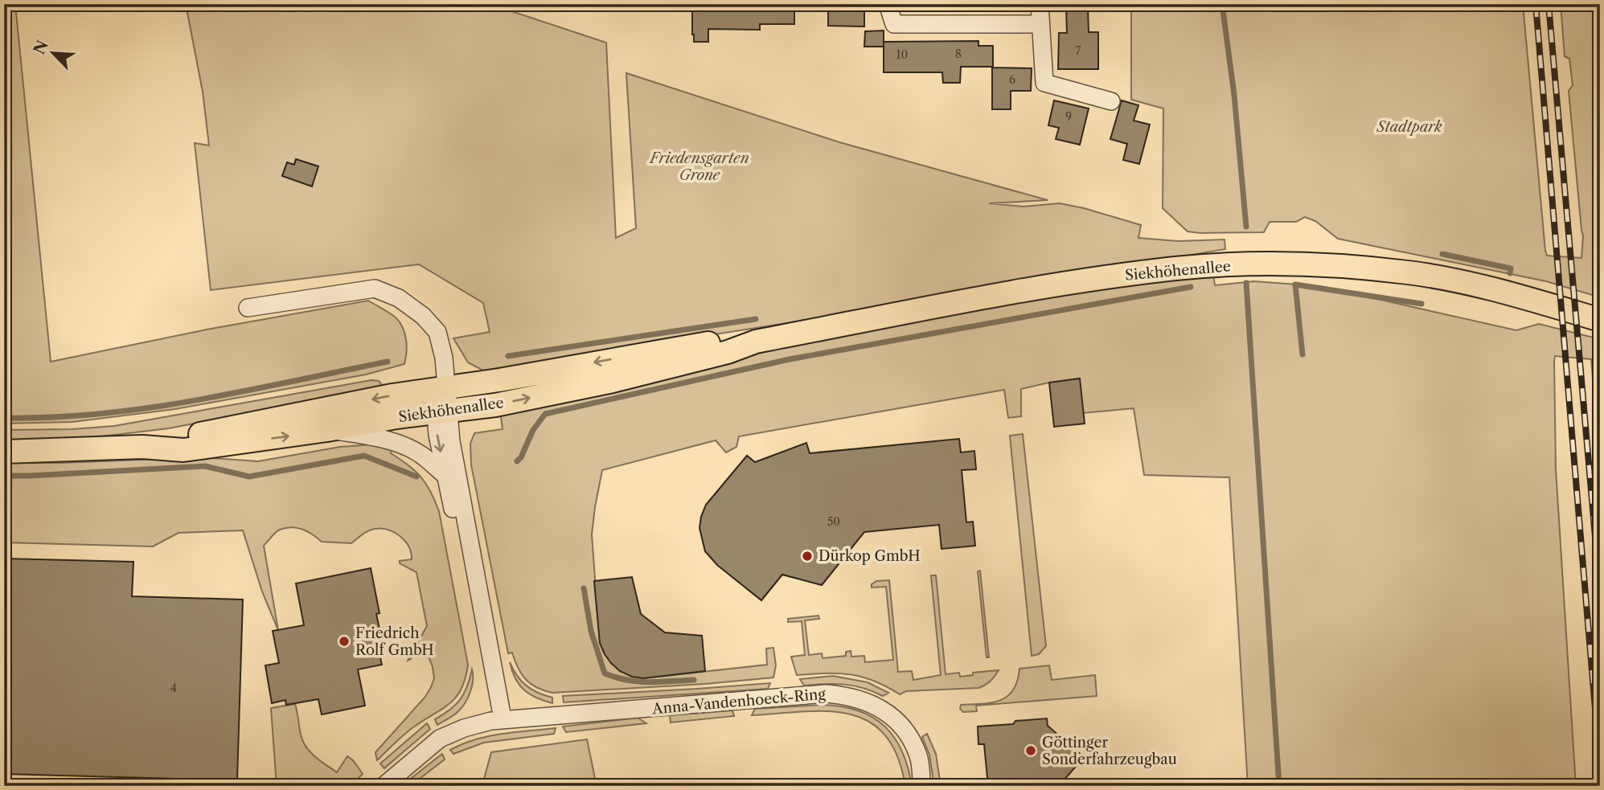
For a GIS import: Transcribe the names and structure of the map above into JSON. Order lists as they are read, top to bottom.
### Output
{
  "streets": {
    "main road": ["Siekhöhenallee"],
    "street": ["Anna-Vandenhoeck-Ring"]
  },
  "parks": ["Stadtpark", "Friedensgarten Grone"],
  "places": ["Dürkop GmbH", "Friedrich Rolf GmbH", "Göttinger Sonderfahrzeugbau"],
  "house_numbers": [
    "7",
    "8",
    "10",
    "6",
    "9",
    "50",
    "4"
  ],
  "north": "top left"
}
